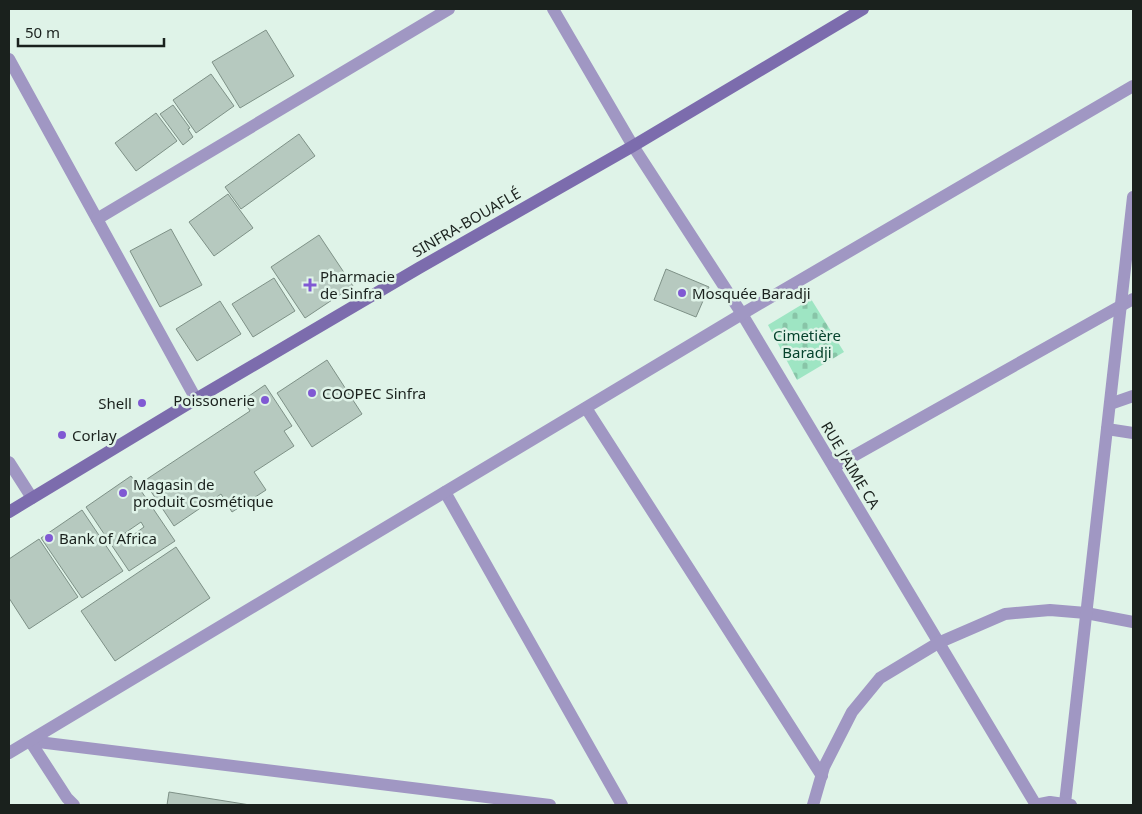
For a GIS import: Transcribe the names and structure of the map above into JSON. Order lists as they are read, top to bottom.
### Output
{
  "streets": {
    "main road": ["SINFRA-BOUAFLÉ"],
    "street": ["RUE J'AIME CA"]
  },
  "crossings": [
    ["SINFRA-BOUAFLÉ", "RUE J'AIME CA"]
  ],
  "parks": ["Cimetière Baradji"],
  "places": {
    "health": ["Pharmacie de Sinfra"],
    "other": [
      "Mosquée Baradji",
      "COOPEC Sinfra",
      "Poissonerie",
      "Shell",
      "Corlay",
      "Magasin de produit Cosmétique",
      "Bank of Africa"
    ]
  },
  "scale_bar": "50 m"
}
